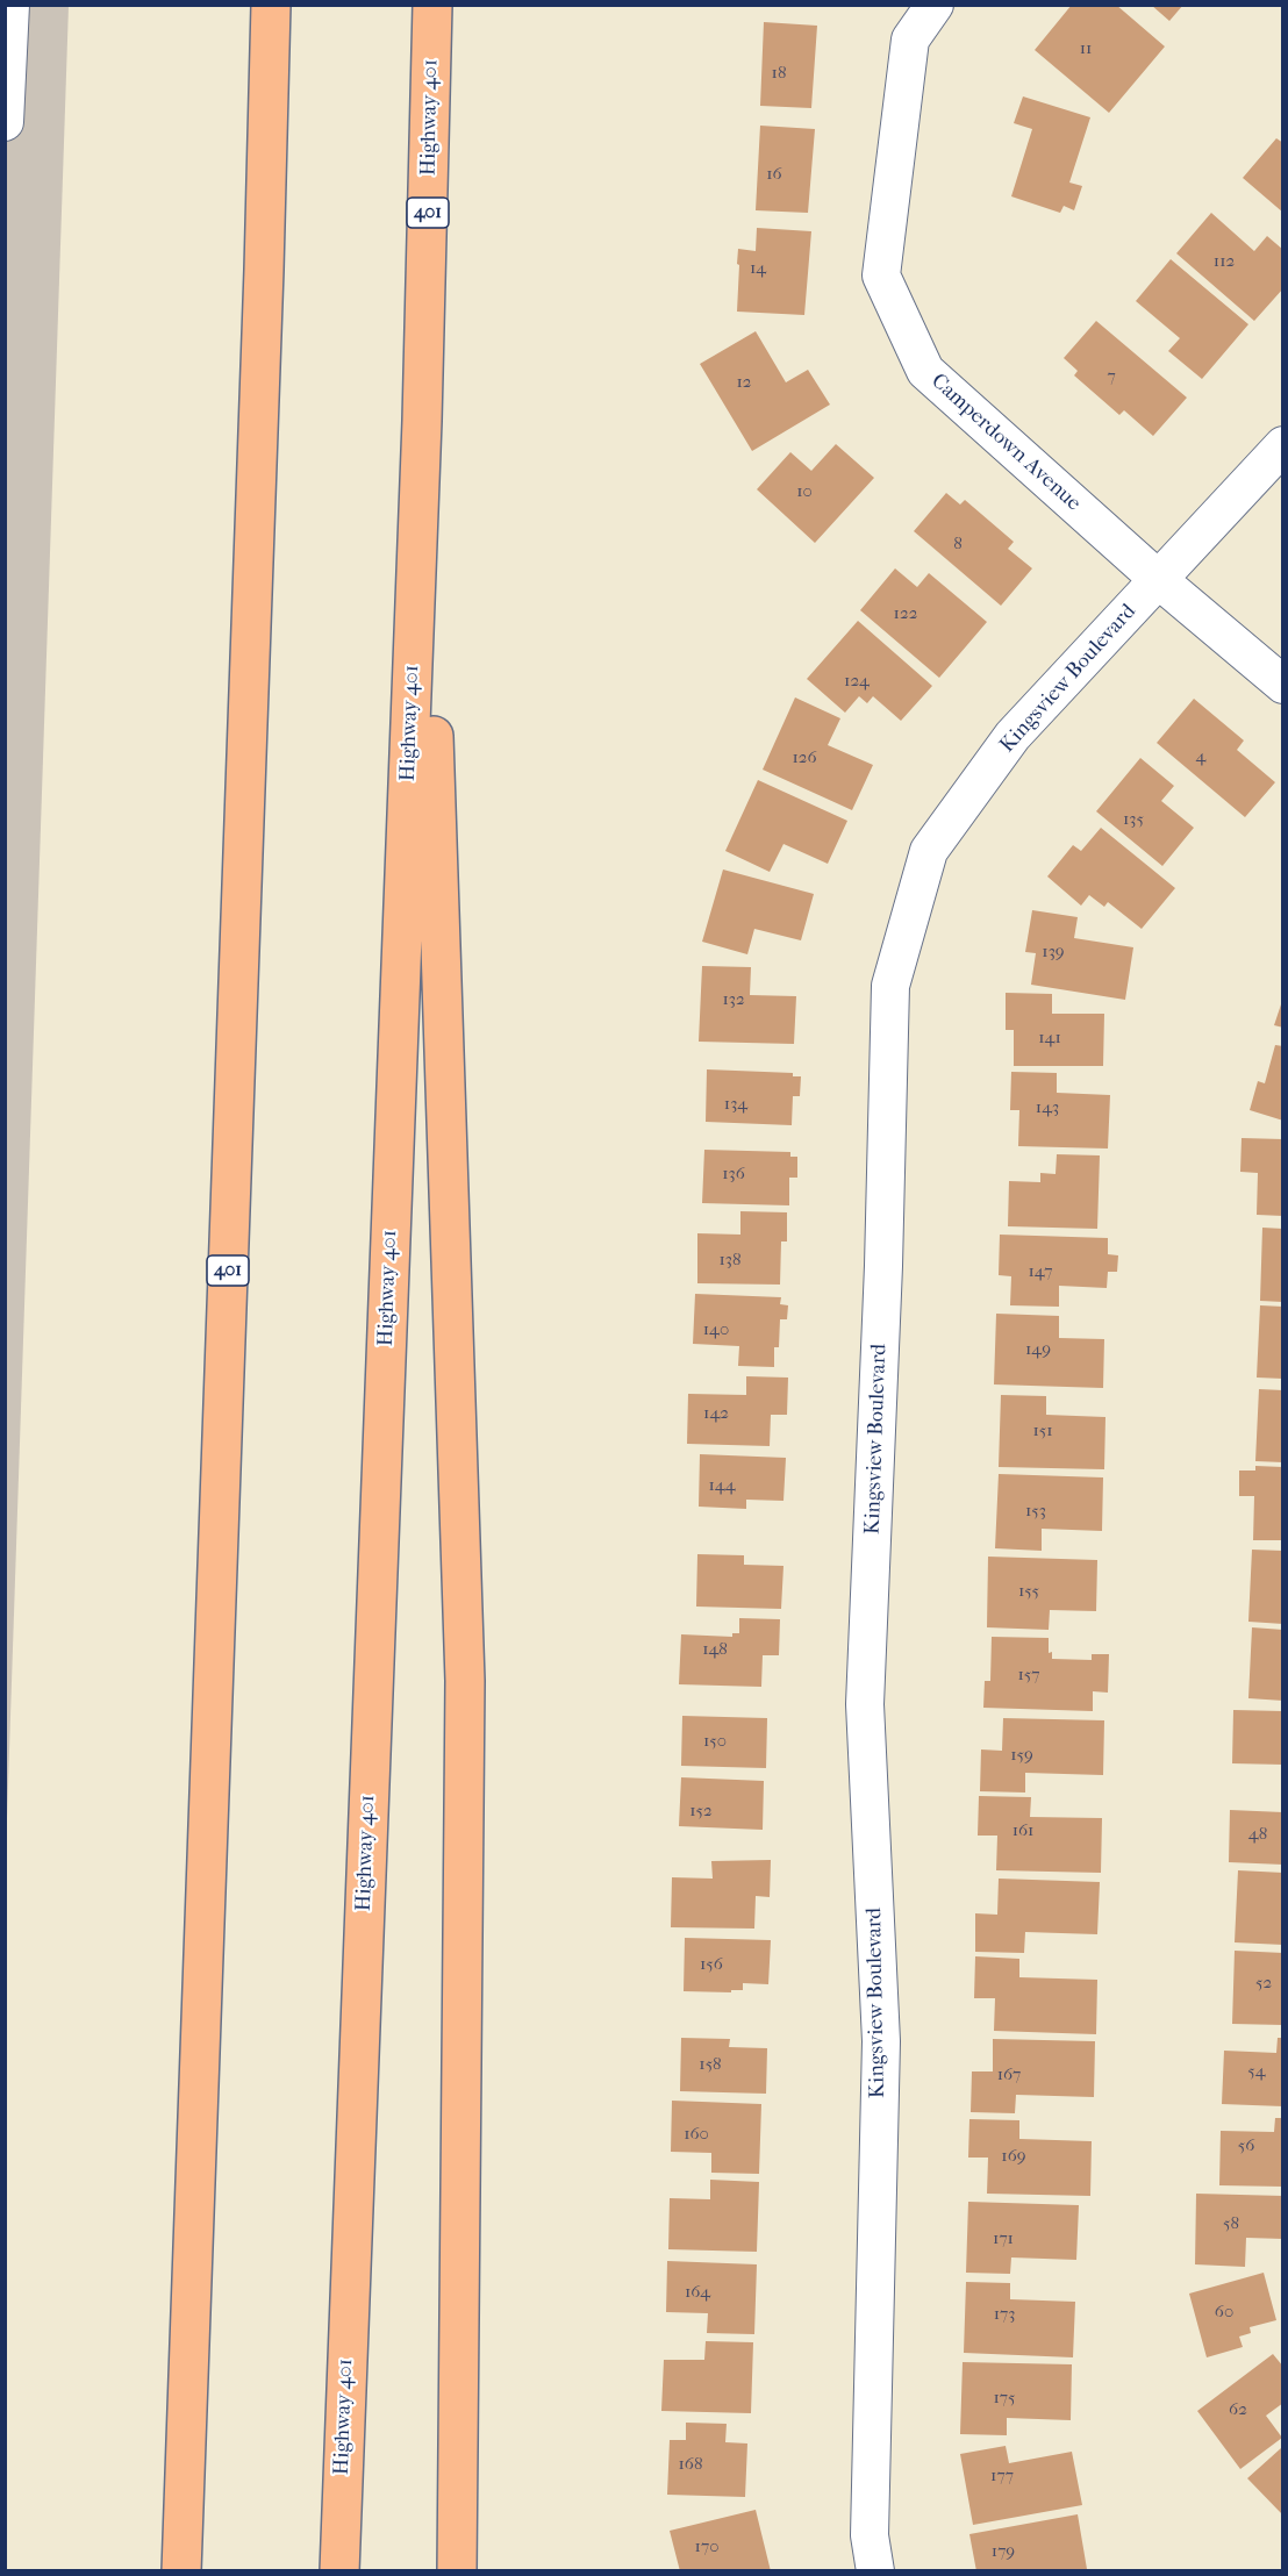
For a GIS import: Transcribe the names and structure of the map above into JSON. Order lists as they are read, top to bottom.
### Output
{
  "streets": {
    "highway": ["Highway 401", "401"],
    "street": ["Camperdown Avenue", "Kingsview Boulevard"]
  },
  "crossings": [
    ["Camperdown Avenue", "Kingsview Boulevard"]
  ],
  "house_numbers": [
    "11",
    "18",
    "16",
    "112",
    "14",
    "7",
    "12",
    "10",
    "8",
    "122",
    "124",
    "4",
    "126",
    "135",
    "139",
    "132",
    "141",
    "134",
    "143",
    "136",
    "138",
    "147",
    "140",
    "149",
    "142",
    "151",
    "144",
    "153",
    "155",
    "148",
    "157",
    "150",
    "159",
    "152",
    "161",
    "48",
    "156",
    "52",
    "158",
    "54",
    "167",
    "160",
    "56",
    "169",
    "58",
    "171",
    "164",
    "60",
    "173",
    "175",
    "62",
    "168",
    "177",
    "170",
    "179"
  ]
}
